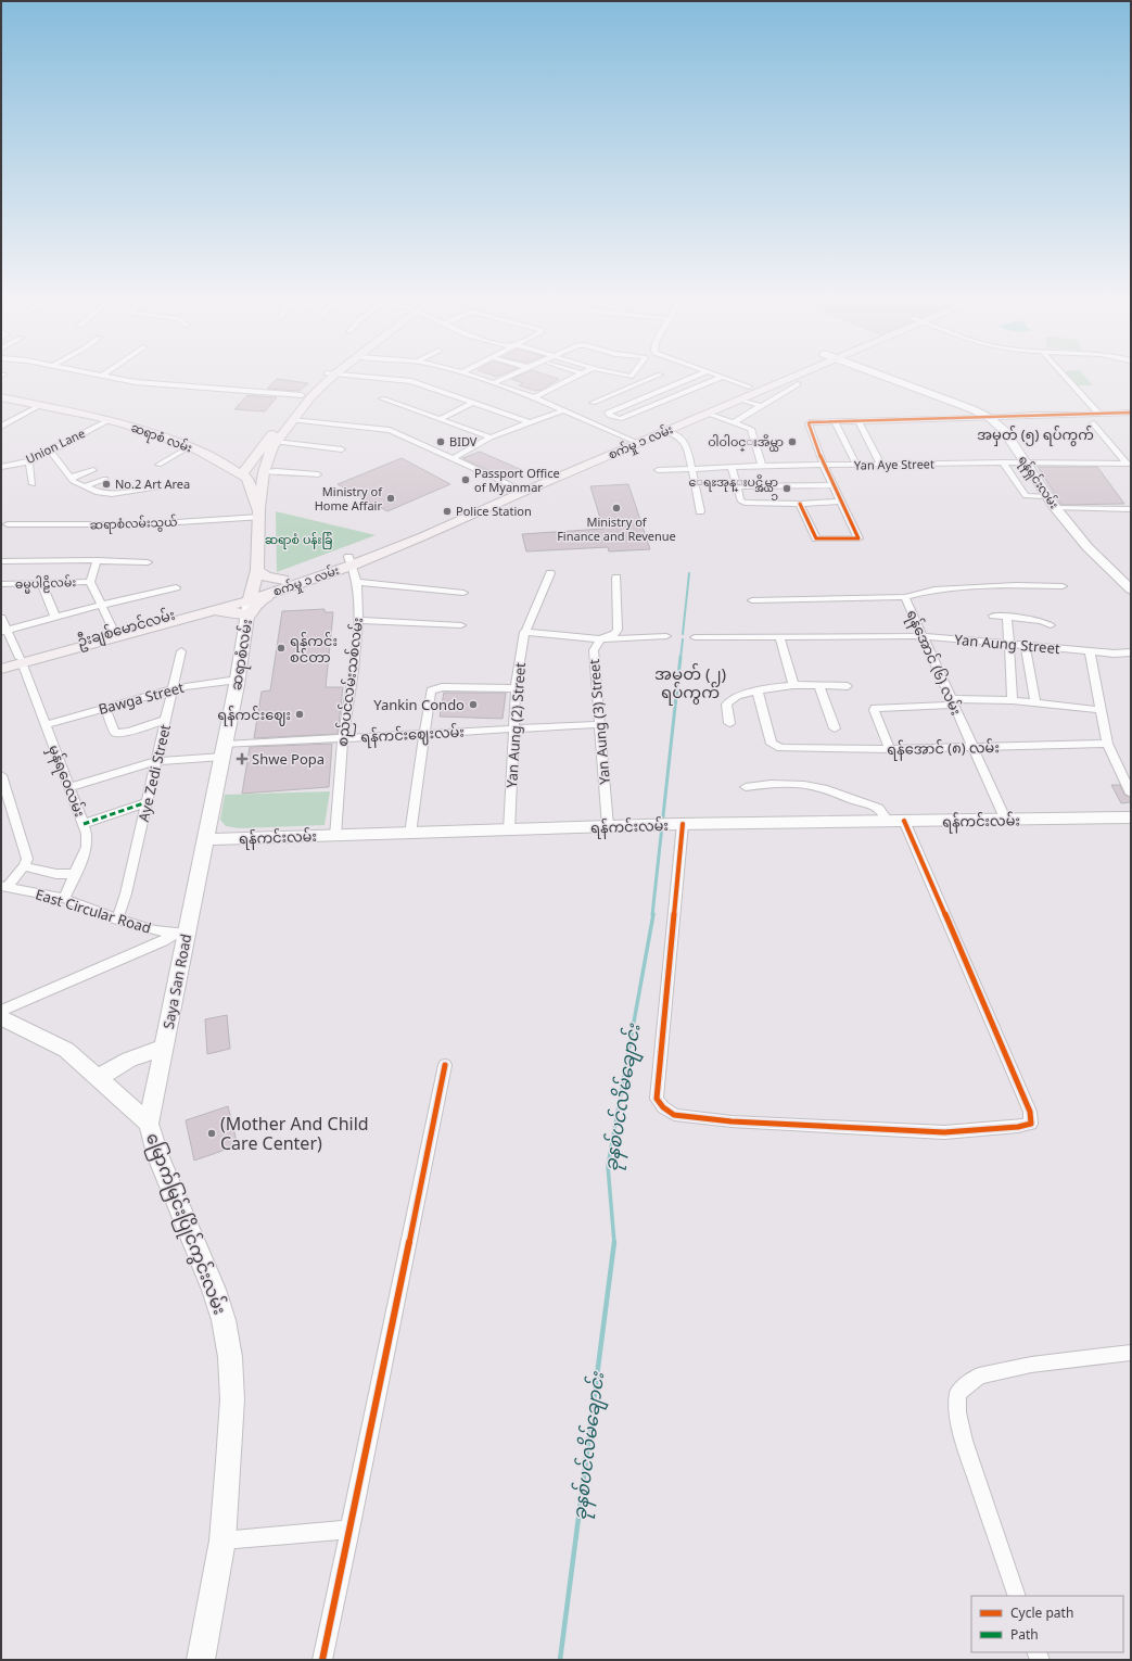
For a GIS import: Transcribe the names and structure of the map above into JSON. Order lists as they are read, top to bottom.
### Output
{
  "streets": {
    "main road": [
      "ဆရာစံ လမ်း",
      "စက်မှု ၁ လမ်း",
      "ရန်ရှင်းလမ်း",
      "ဦးချစ်မောင်လမ်း",
      "ဆရာစံလမ်း",
      "ရန်ကင်းလမ်း",
      "Saya San Road",
      "မြောက်မြင်းပြိုင်ကွင်းလမ်း"
    ],
    "street": [
      "Union Lane",
      "Yan Aye Street",
      "ဆရာစံလမ်းသွယ်",
      "ဓမ္မပါဠိလမ်း",
      "Yan Aung Street",
      "ရန်အောင် (၆) လမ်း",
      "စည်ပင်လမ်းသစ်လမ်း",
      "Bawga Street",
      "Yan Aung (3) Street",
      "Yan Aung (2) Street",
      "ရန်ကင်းဈေးလမ်း",
      "ရန်အောင် (၈) လမ်း",
      "Aye Zedi Street",
      "မှန်ရဝေလမ်း",
      "East Circular Road"
    ]
  },
  "crossings": [
    ["ဆရာစံ လမ်း", "Union Lane"],
    ["ဆရာစံ လမ်း", "ဆရာစံလမ်း"],
    ["စက်မှု ၁ လမ်း", "ဦးချစ်မောင်လမ်း"],
    ["စက်မှု ၁ လမ်း", "ဆရာစံလမ်း"],
    ["စက်မှု ၁ လမ်း", "စည်ပင်လမ်းသစ်လမ်း"],
    ["Yan Aye Street", "ရန်ရှင်းလမ်း"],
    ["ဆရာစံလမ်းသွယ်", "ဆရာစံလမ်း"],
    ["ဦးချစ်မောင်လမ်း", "ဆရာစံလမ်း"],
    ["ဦးချစ်မောင်လမ်း", "မှန်ရဝေလမ်း"],
    ["Yan Aung Street", "ရန်အောင် (၆) လမ်း"],
    ["ဆရာစံလမ်း", "Bawga Street"],
    ["ဆရာစံလမ်း", "ရန်ကင်းဈေးလမ်း"],
    ["ဆရာစံလမ်း", "ရန်ကင်းလမ်း"],
    ["ဆရာစံလမ်း", "Saya San Road"],
    ["ရန်အောင် (၆) လမ်း", "ရန်အောင် (၈) လမ်း"],
    ["ရန်အောင် (၆) လမ်း", "ရန်ကင်းလမ်း"],
    ["စည်ပင်လမ်းသစ်လမ်း", "ရန်ကင်းဈေးလမ်း"],
    ["စည်ပင်လမ်းသစ်လမ်း", "ရန်ကင်းလမ်း"],
    ["Bawga Street", "Aye Zedi Street"],
    ["Bawga Street", "မှန်ရဝေလမ်း"],
    ["Yan Aung (3) Street", "ရန်ကင်းဈေးလမ်း"],
    ["Yan Aung (3) Street", "ရန်ကင်းလမ်း"],
    ["Yan Aung (2) Street", "ရန်ကင်းဈေးလမ်း"],
    ["Yan Aung (2) Street", "ရန်ကင်းလမ်း"],
    ["ရန်ကင်းဈေးလမ်း", "Aye Zedi Street"],
    ["ရန်ကင်းဈေးလမ်း", "မှန်ရဝေလမ်း"],
    ["Aye Zedi Street", "East Circular Road"],
    ["မှန်ရဝေလမ်း", "East Circular Road"],
    ["ရန်ကင်းလမ်း", "Saya San Road"],
    ["East Circular Road", "Saya San Road"],
    ["Saya San Road", "မြောက်မြင်းပြိုင်ကွင်းလမ်း"]
  ],
  "districts": ["အမှတ် (၅) ရပ်ကွက်", "အမှတ် (၂) ရပ်ကွက်"],
  "water": ["ခုနစ်ပင်လိမ်ချောင်း"],
  "parks": ["ဆရာစံ ပန်းခြံ"],
  "places": {
    "other": [
      "BIDV",
      "ဝါဝါဝင္းအိမ္ယာ",
      "Passport Office of Myanmar",
      "No.2 Art Area",
      "ေရႊအုန္းပင္အိမ္ယာ ၁",
      "Ministry of Home Affair",
      "Ministry of Finance and Revenue",
      "Police Station",
      "ရန်ကင်း စင်တာ",
      "Yankin Condo",
      "ရန်ကင်းဈေး",
      "(Mother And Child Care Center)"
    ],
    "health": ["Shwe Popa"]
  },
  "legend": ["Cycle path", "Path"]
}
